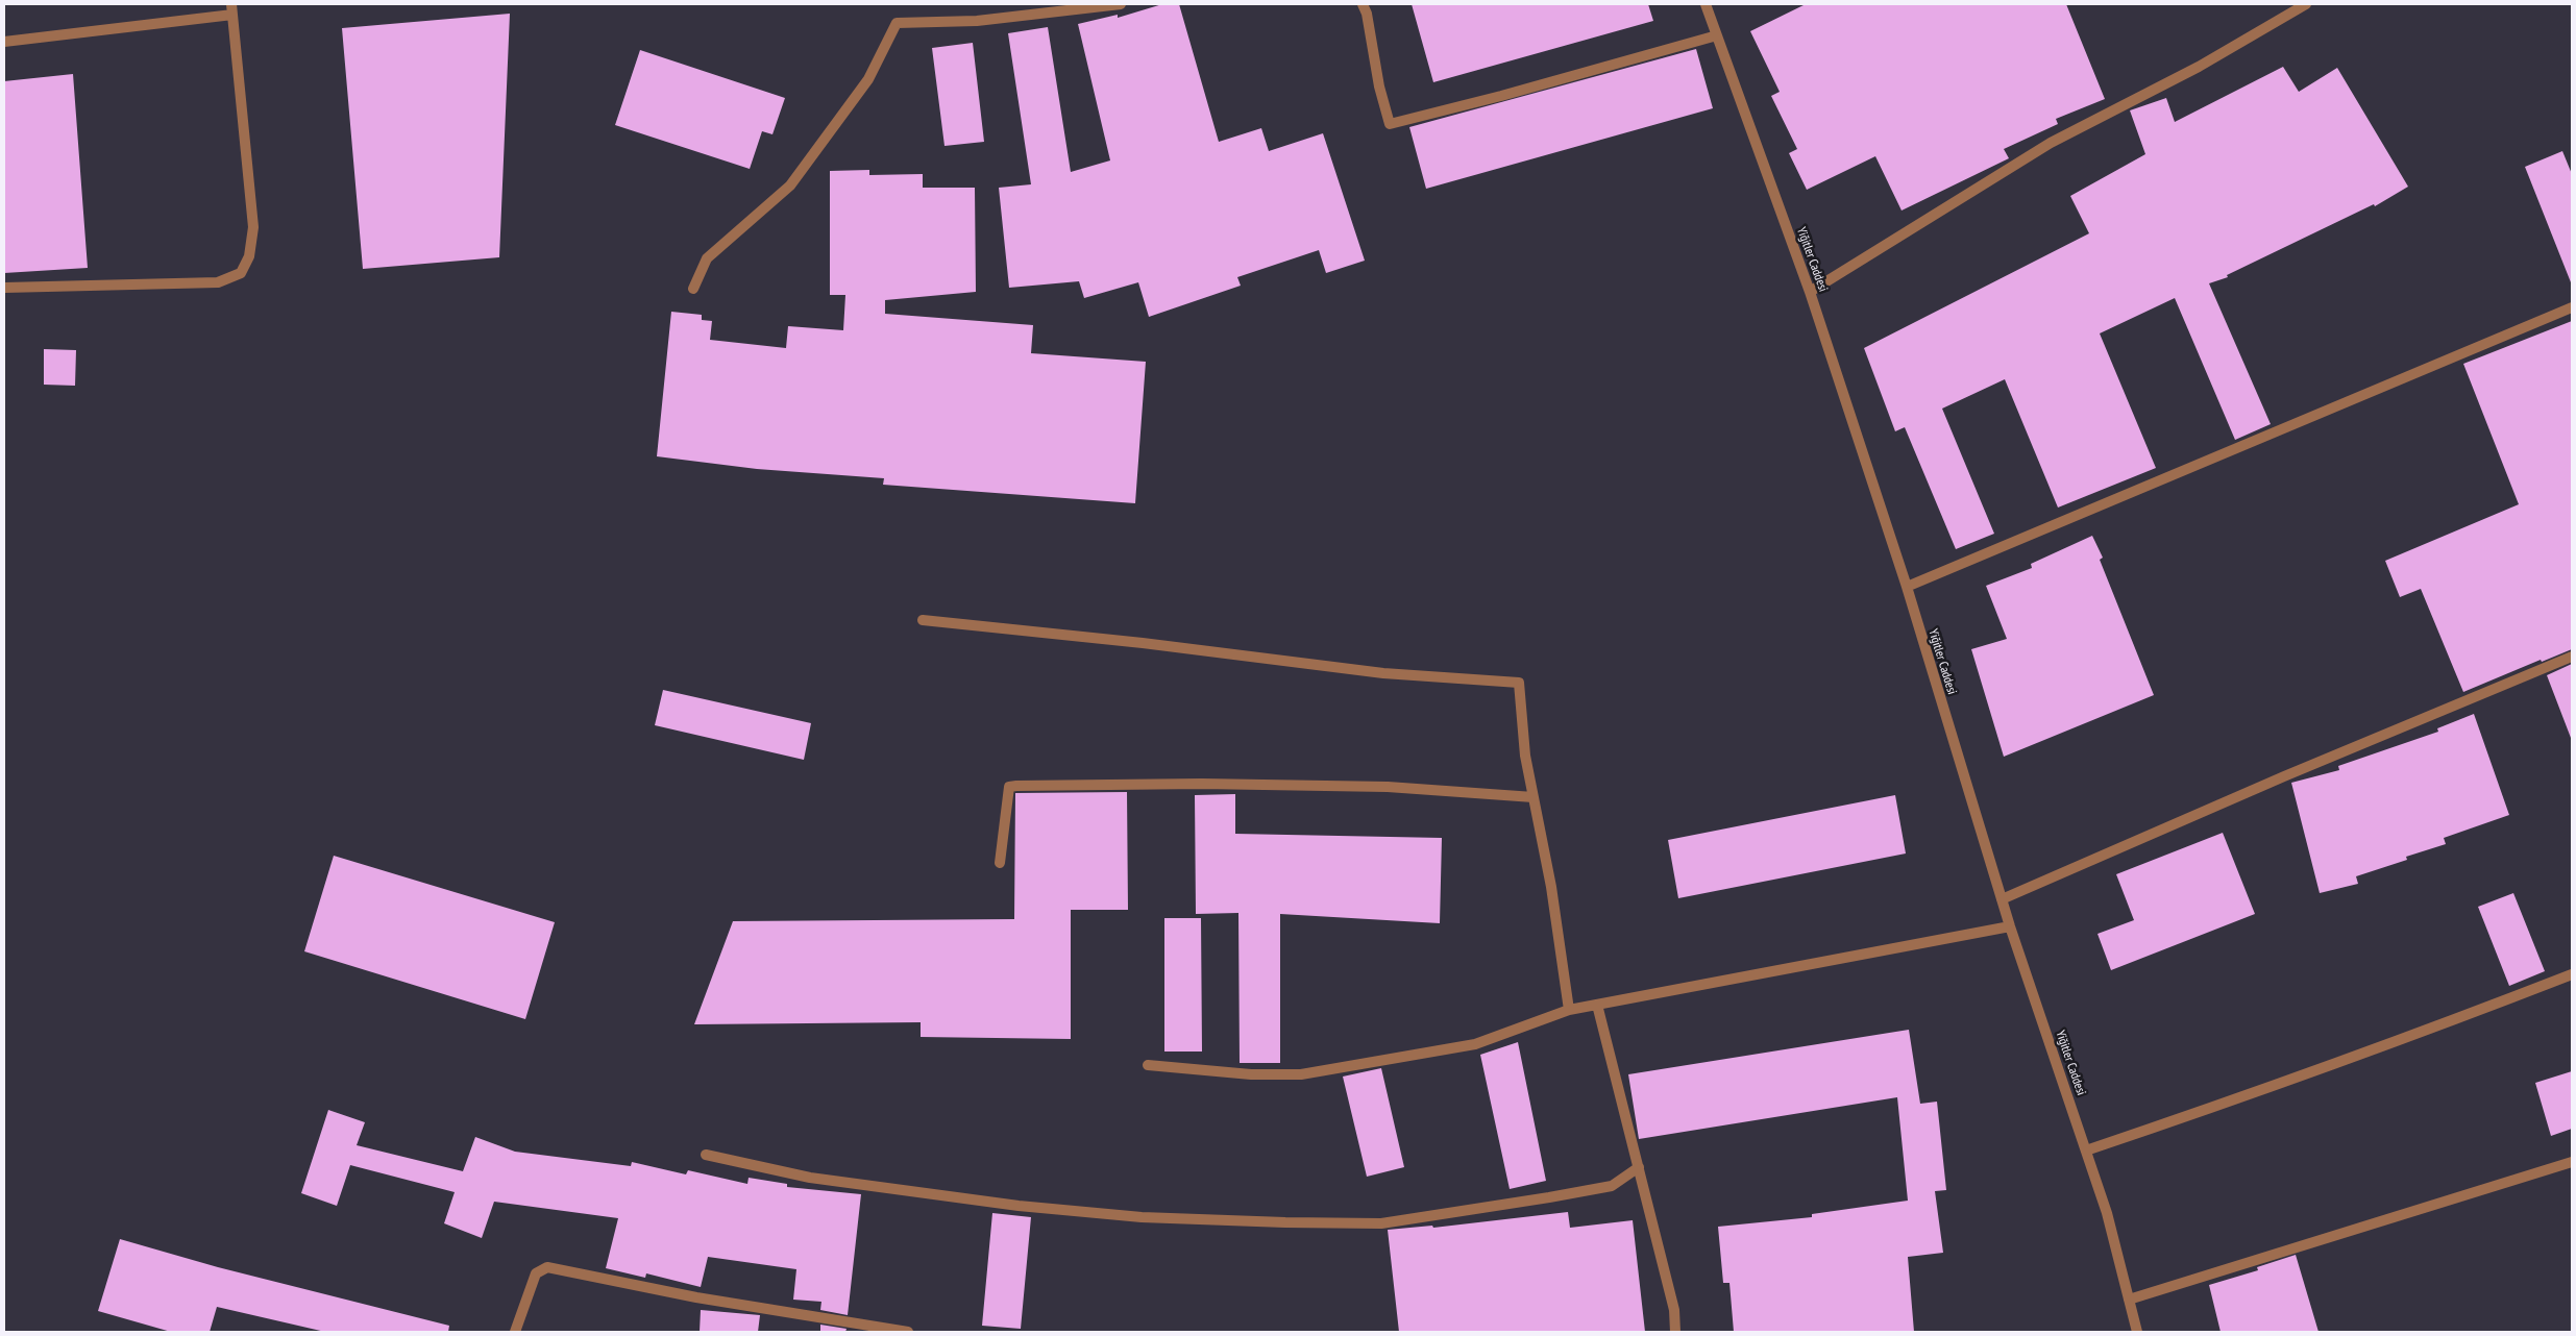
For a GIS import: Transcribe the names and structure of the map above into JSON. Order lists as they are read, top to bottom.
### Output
{
  "streets": {
    "street": ["Yiğitler Caddesi"]
  }
}
